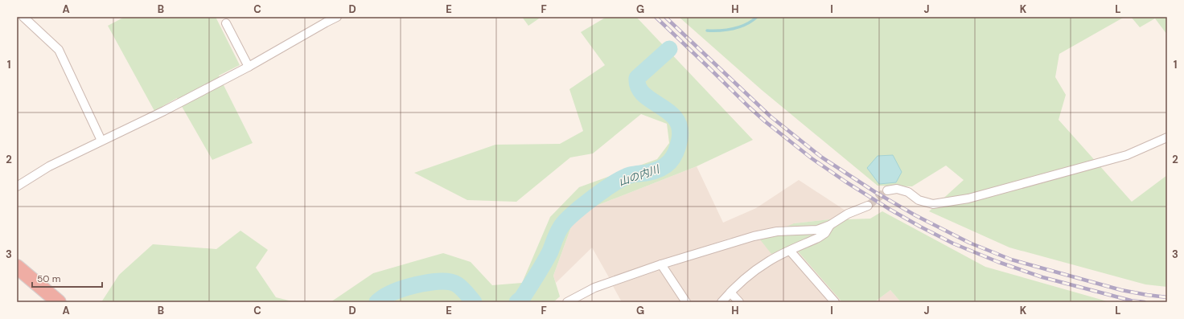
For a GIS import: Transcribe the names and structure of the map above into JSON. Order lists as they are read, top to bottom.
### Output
{
  "water": ["山の内川"],
  "scale_bar": "50 m",
  "grid": {
    "columns": [
      "A",
      "B",
      "C",
      "D",
      "E",
      "F",
      "G",
      "H",
      "I",
      "J",
      "K",
      "L"
    ],
    "rows": ["1", "2", "3"]
  }
}
